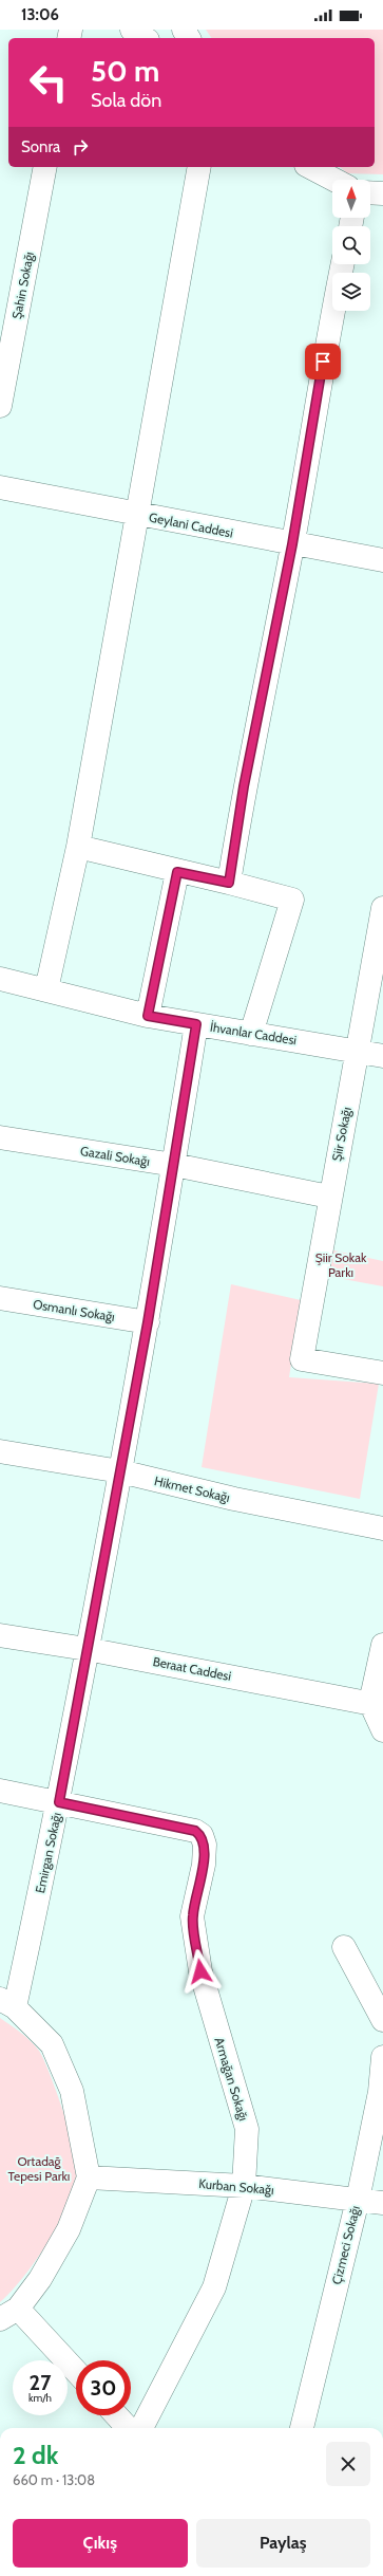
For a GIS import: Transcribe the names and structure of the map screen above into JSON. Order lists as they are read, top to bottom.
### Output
{
  "streets": {
    "street": [
      "Şahin Sokağı",
      "Geylani Caddesi",
      "İhvanlar Caddesi",
      "Şiir Sokağı",
      "Gazali Sokağı",
      "Osmanlı Sokağı",
      "Hikmet Sokağı",
      "Beraat Caddesi",
      "Emirgan Sokağı",
      "Armağan Sokağı",
      "Kurban Sokağı",
      "Çizmeci Sokağı"
    ]
  },
  "crossings": [
    ["İhvanlar Caddesi", "Şiir Sokağı"],
    ["İhvanlar Caddesi", "Emirgan Sokağı"],
    ["Şiir Sokağı", "Gazali Sokağı"],
    ["Gazali Sokağı", "Emirgan Sokağı"],
    ["Osmanlı Sokağı", "Emirgan Sokağı"],
    ["Hikmet Sokağı", "Emirgan Sokağı"],
    ["Beraat Caddesi", "Emirgan Sokağı"],
    ["Emirgan Sokağı", "Armağan Sokağı"],
    ["Armağan Sokağı", "Kurban Sokağı"],
    ["Kurban Sokağı", "Çizmeci Sokağı"]
  ],
  "parks": ["Şiir Sokak Parkı", "Ortadağ Tepesi Parkı"],
  "north": "top",
  "page": {
    "status": "13:06",
    "turn": ["50 m", "Sola dön"],
    "then": "Sonra",
    "speed": "27 km/h",
    "limit": "30",
    "heading": ["2 dk", "660 m · 13:08"],
    "buttons": ["Çıkış", "Paylaş"]
  }
}
